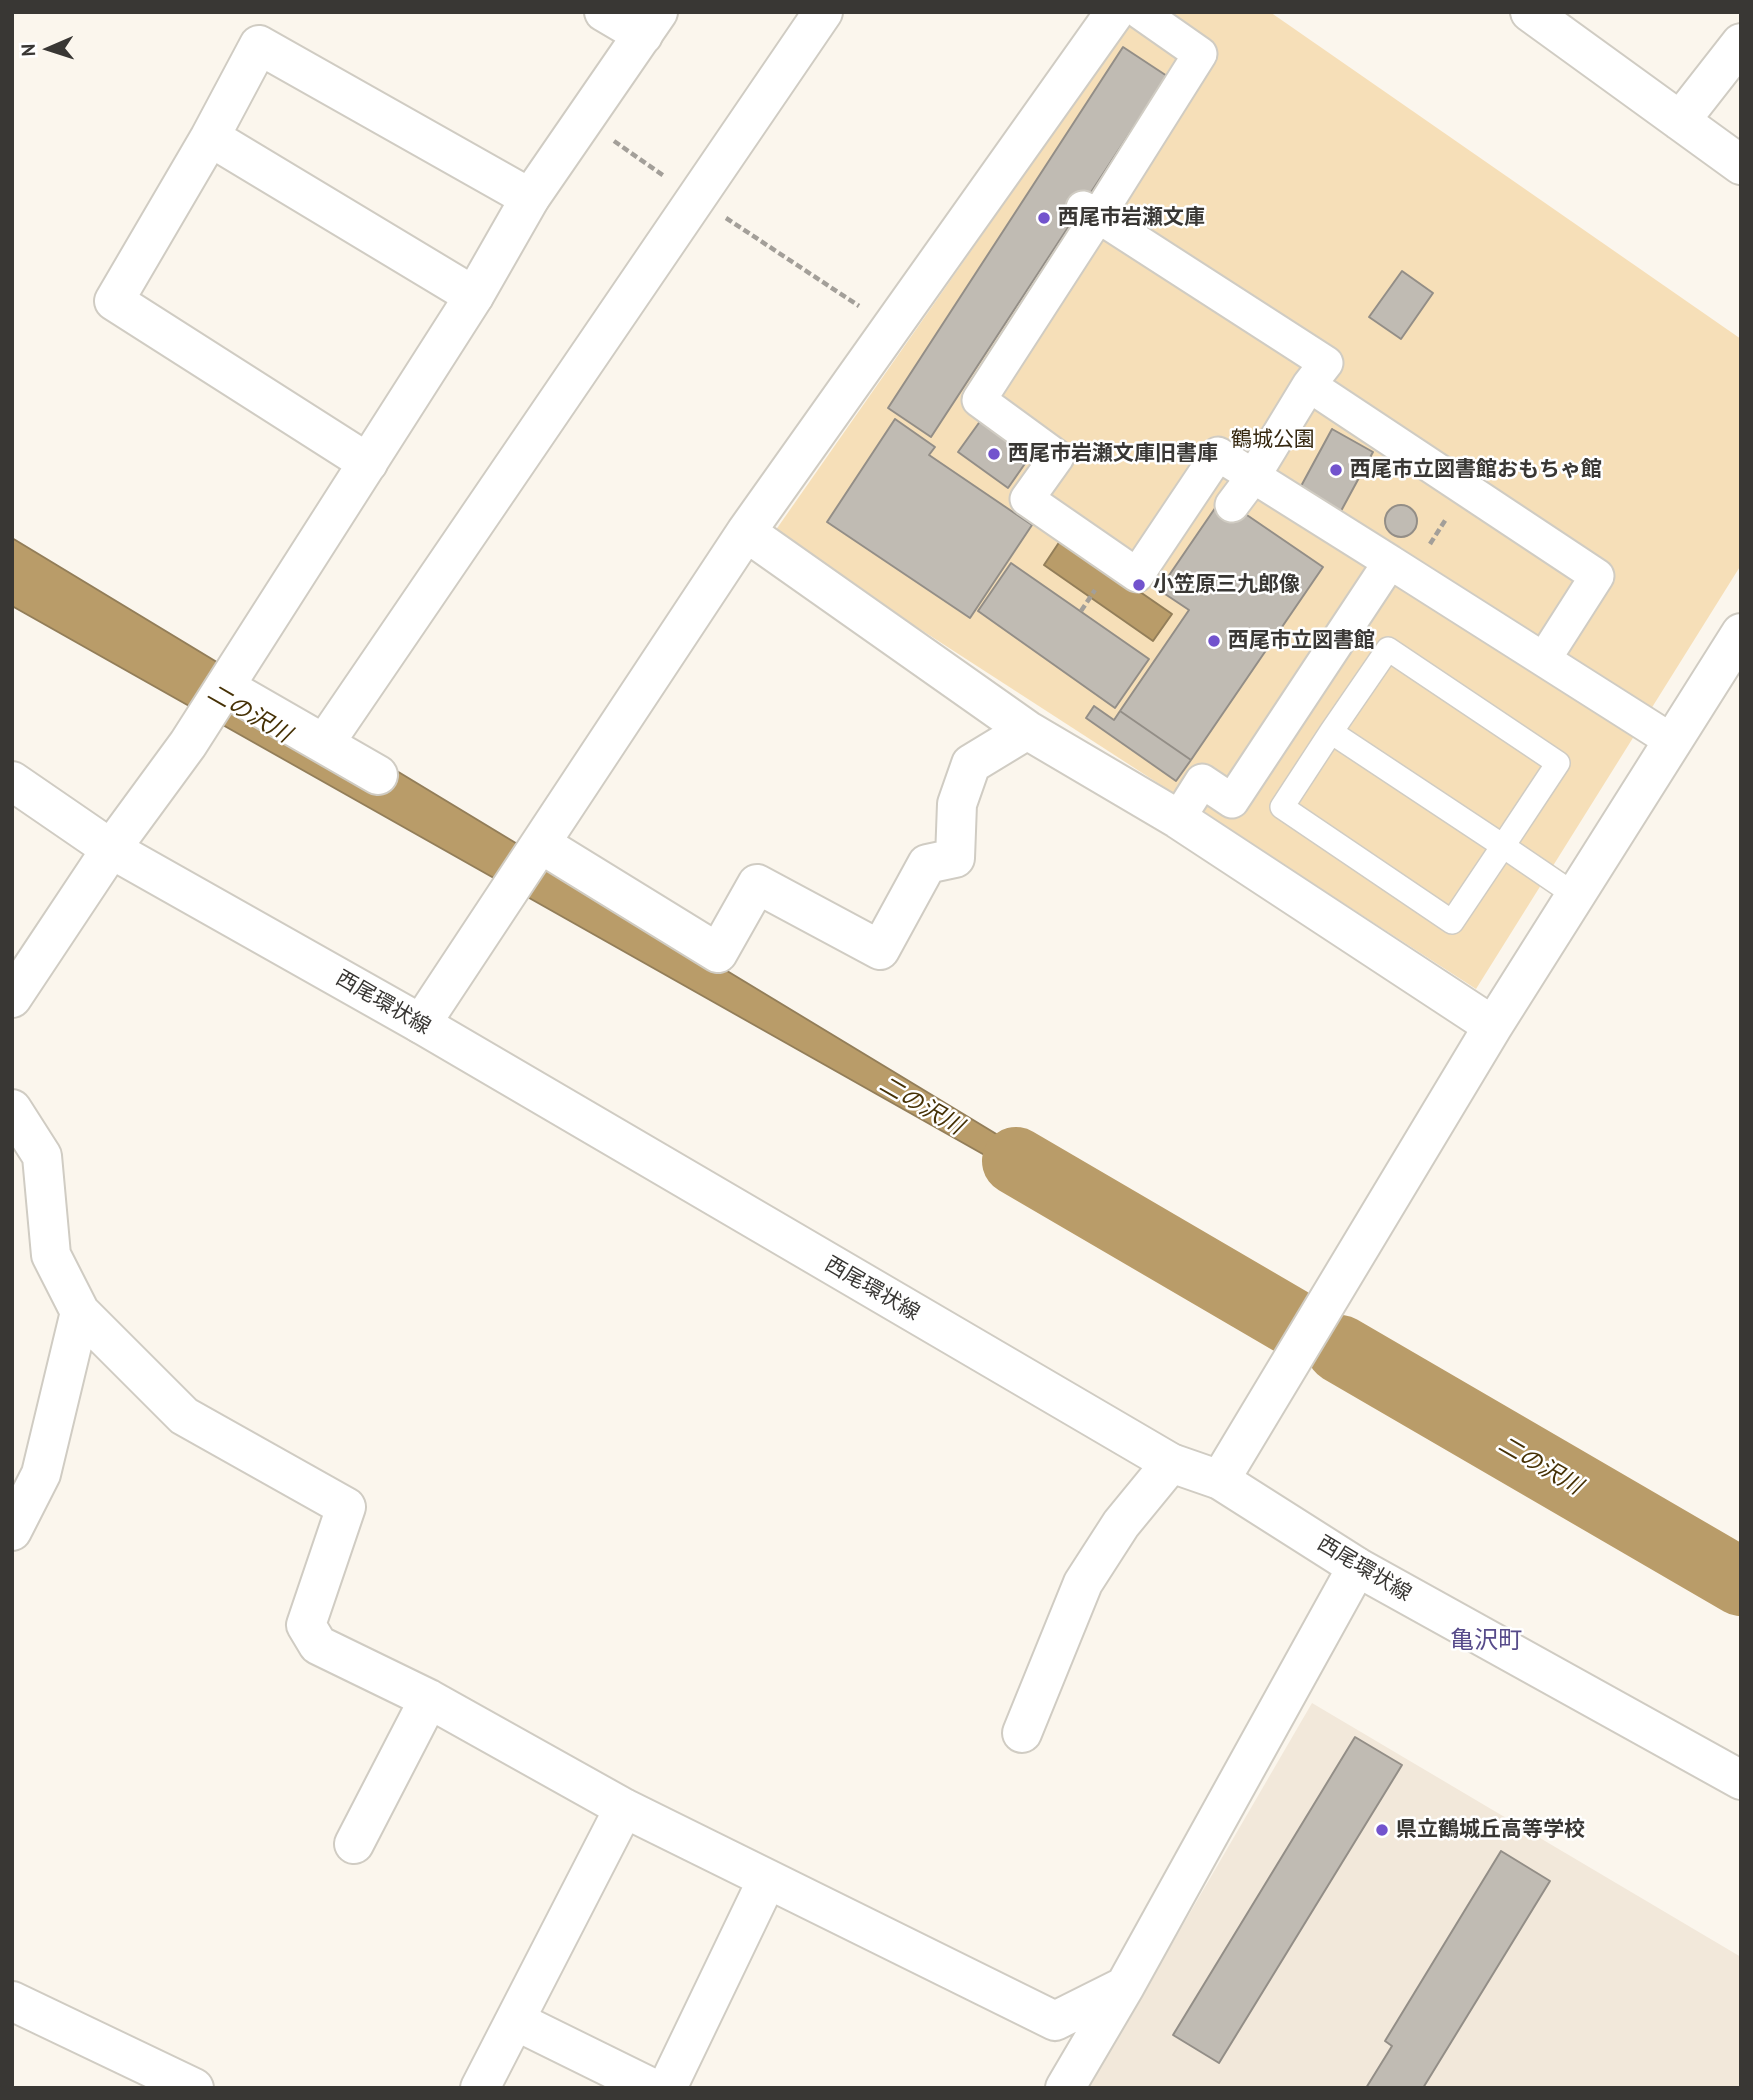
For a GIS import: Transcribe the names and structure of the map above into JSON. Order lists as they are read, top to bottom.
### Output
{
  "streets": {
    "street": ["西尾環状線"]
  },
  "districts": ["亀沢町"],
  "water": ["二の沢川"],
  "parks": ["鶴城公園"],
  "places": [
    "西尾市岩瀬文庫",
    "西尾市岩瀬文庫旧書庫",
    "西尾市立図書館おもちゃ館",
    "小笠原三九郎像",
    "西尾市立図書館",
    "県立鶴城丘高等学校"
  ],
  "north": "left"
}
